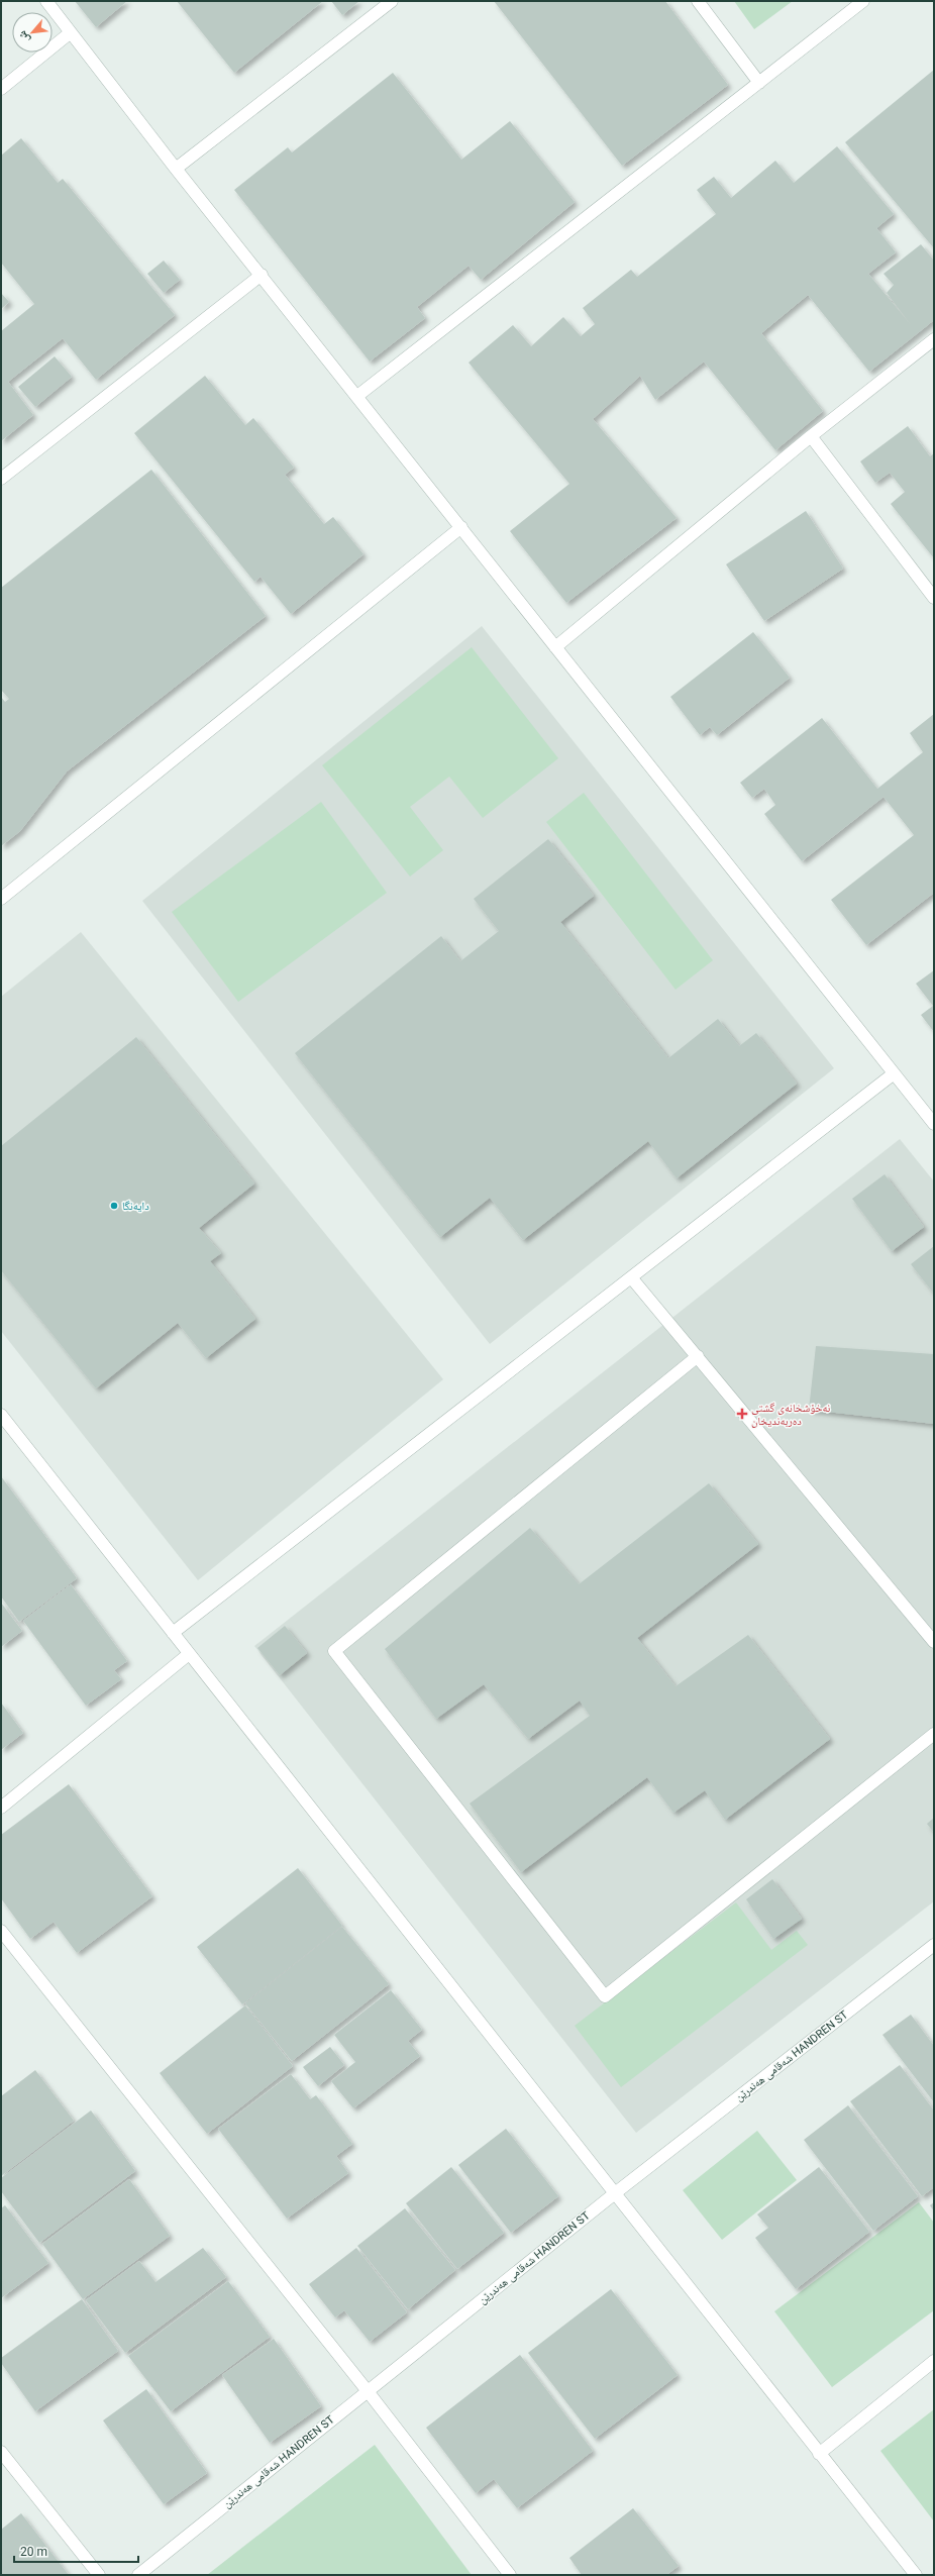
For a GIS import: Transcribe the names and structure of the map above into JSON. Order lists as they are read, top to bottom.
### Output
{
  "streets": {
    "street": ["شەقامی هەندرێن HANDREN ST"]
  },
  "places": {
    "other": ["دایەنگا"],
    "health": ["نەخۆشخانەی گشتی دەربەندیخان"]
  },
  "scale_bar": "20 m",
  "north": "bottom left"
}
